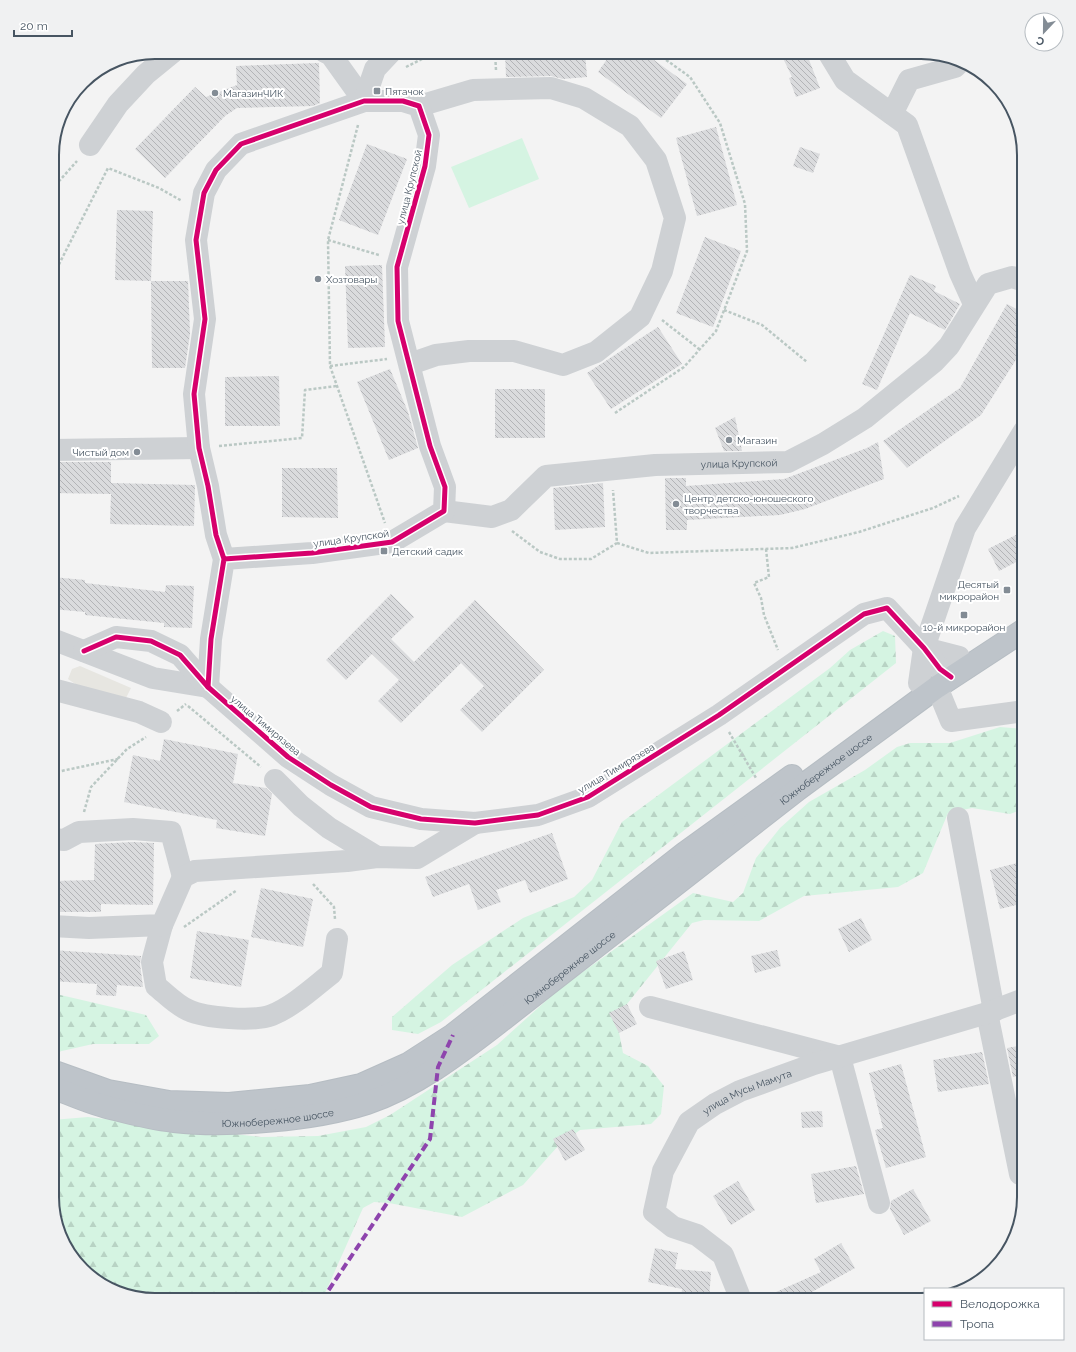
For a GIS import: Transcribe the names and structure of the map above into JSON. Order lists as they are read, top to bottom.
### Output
{
  "streets": {
    "highway": ["Южнобережное шоссе"],
    "street": ["улица Крупской", "улица Тимирязева", "улица Мусы Мамута"]
  },
  "places": {
    "transit": [
      "Пятачок",
      "Детский садик",
      "Десятый микрорайон",
      "10-й микрорайон"
    ],
    "other": [
      "МагазинЧИК",
      "Хозтовары",
      "Магазин",
      "Чистый дом",
      "Центр детско-юношеского творчества"
    ]
  },
  "legend": ["Велодорожка", "Тропа"],
  "scale_bar": "20 m",
  "north": "bottom"
}
